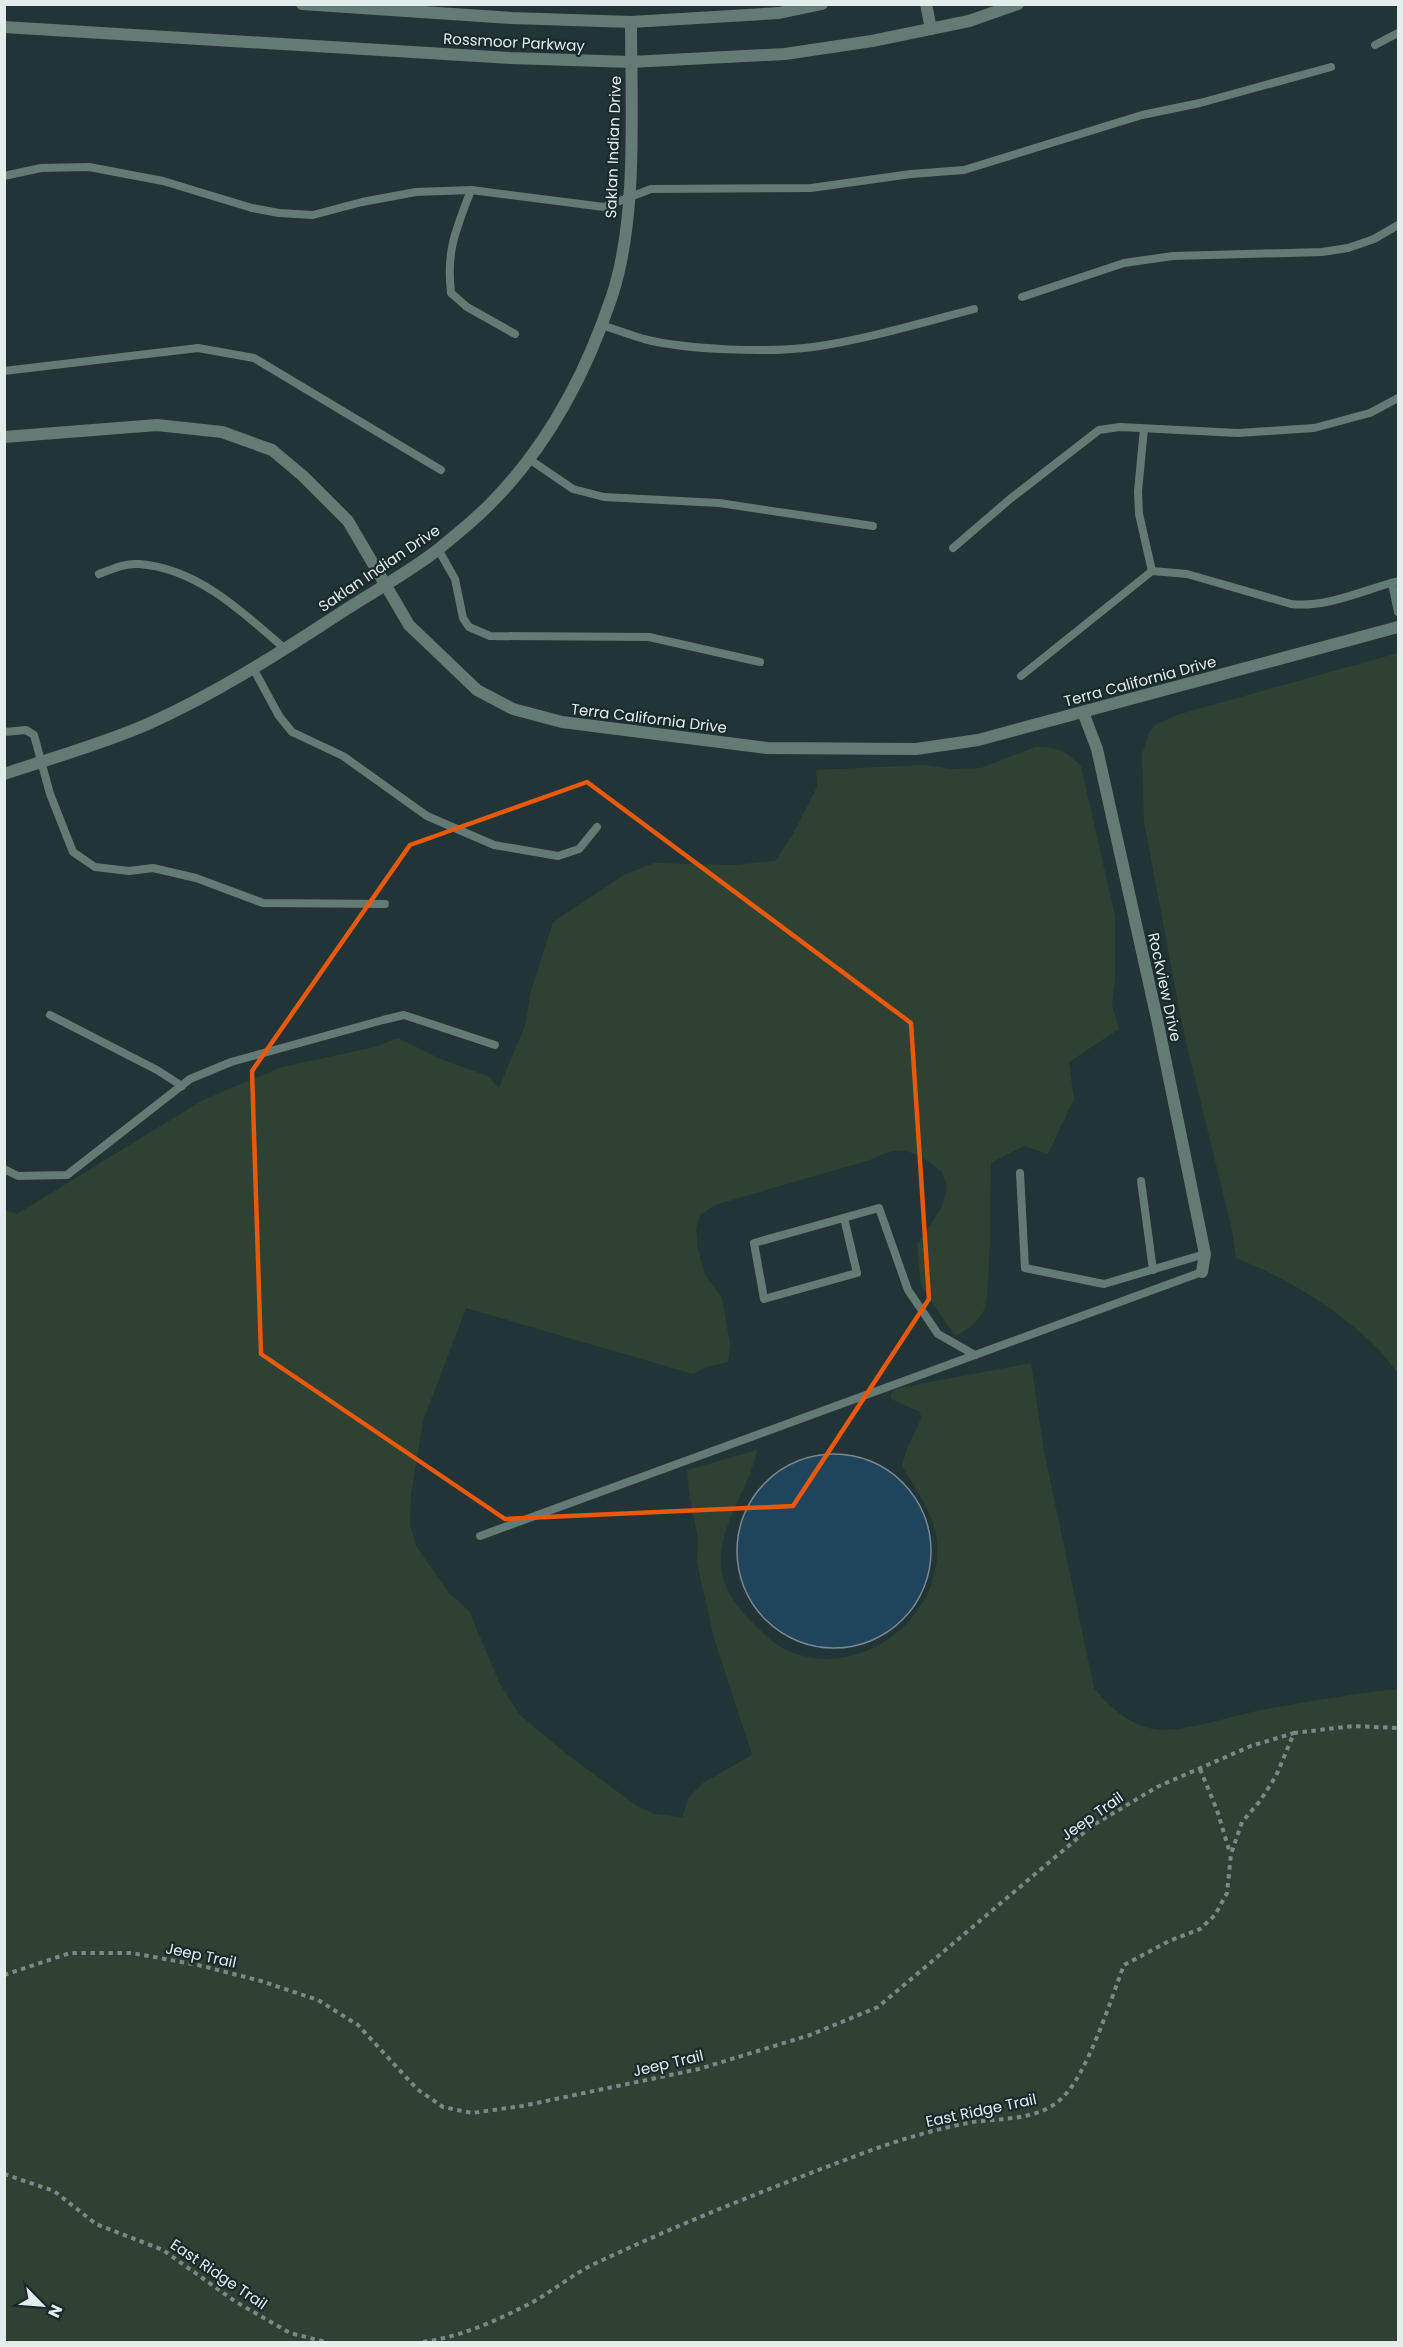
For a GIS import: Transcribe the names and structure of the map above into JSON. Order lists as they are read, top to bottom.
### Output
{
  "streets": {
    "street": [
      "Rossmoor Parkway",
      "Saklan Indian Drive",
      "Terra California Drive",
      "Rockview Drive"
    ],
    "path": ["Jeep Trail", "East Ridge Trail"]
  },
  "crossings": [
    ["Rossmoor Parkway", "Saklan Indian Drive"],
    ["Saklan Indian Drive", "Terra California Drive"],
    ["Terra California Drive", "Rockview Drive"],
    ["Jeep Trail", "East Ridge Trail"]
  ],
  "north": "bottom right"
}
